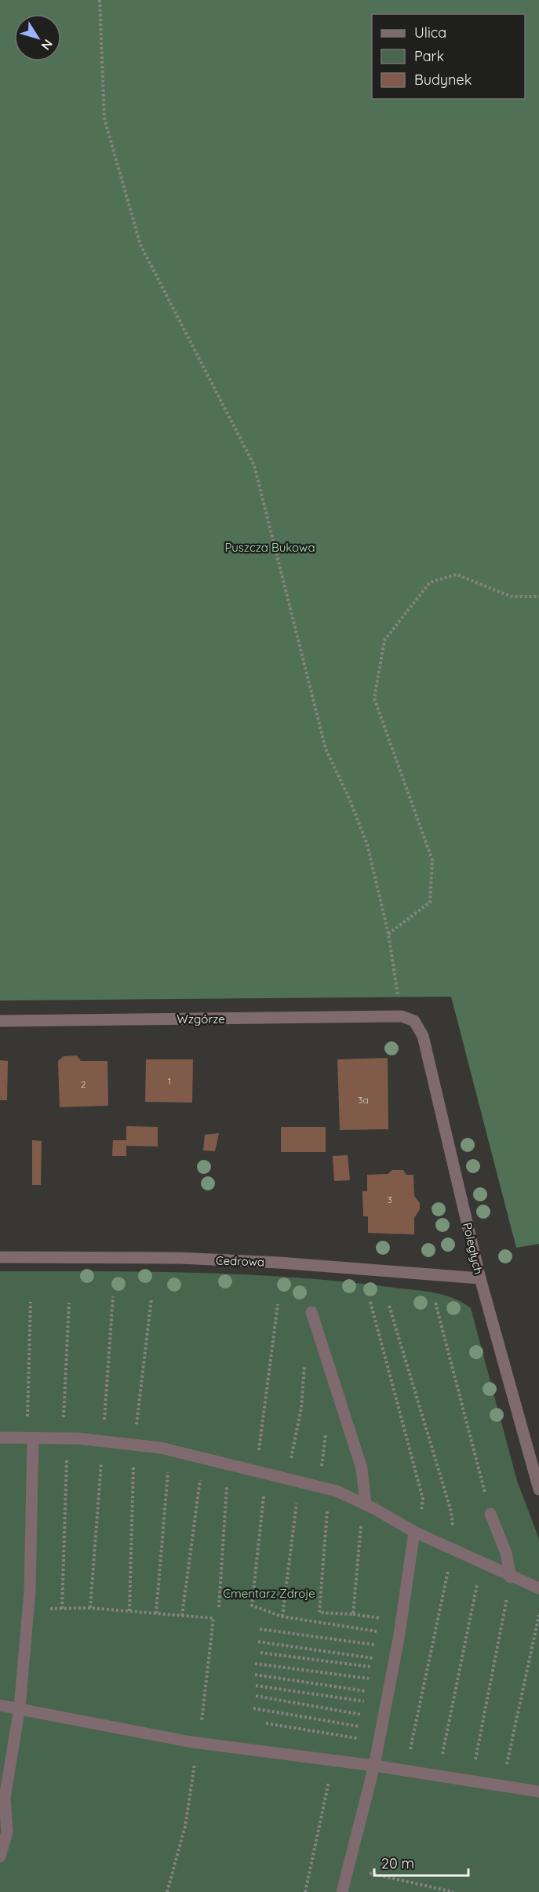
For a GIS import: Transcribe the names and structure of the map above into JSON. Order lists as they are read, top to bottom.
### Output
{
  "streets": {
    "street": ["Wzgórze", "Poległych", "Cedrowa"]
  },
  "crossings": [
    ["Wzgórze", "Poległych"],
    ["Poległych", "Cedrowa"]
  ],
  "parks": ["Puszcza Bukowa", "Cmentarz Zdroje"],
  "house_numbers": [
    "1",
    "2",
    "3a",
    "3"
  ],
  "legend": ["Ulica", "Park", "Budynek"],
  "scale_bar": "20 m",
  "north": "bottom right"
}
